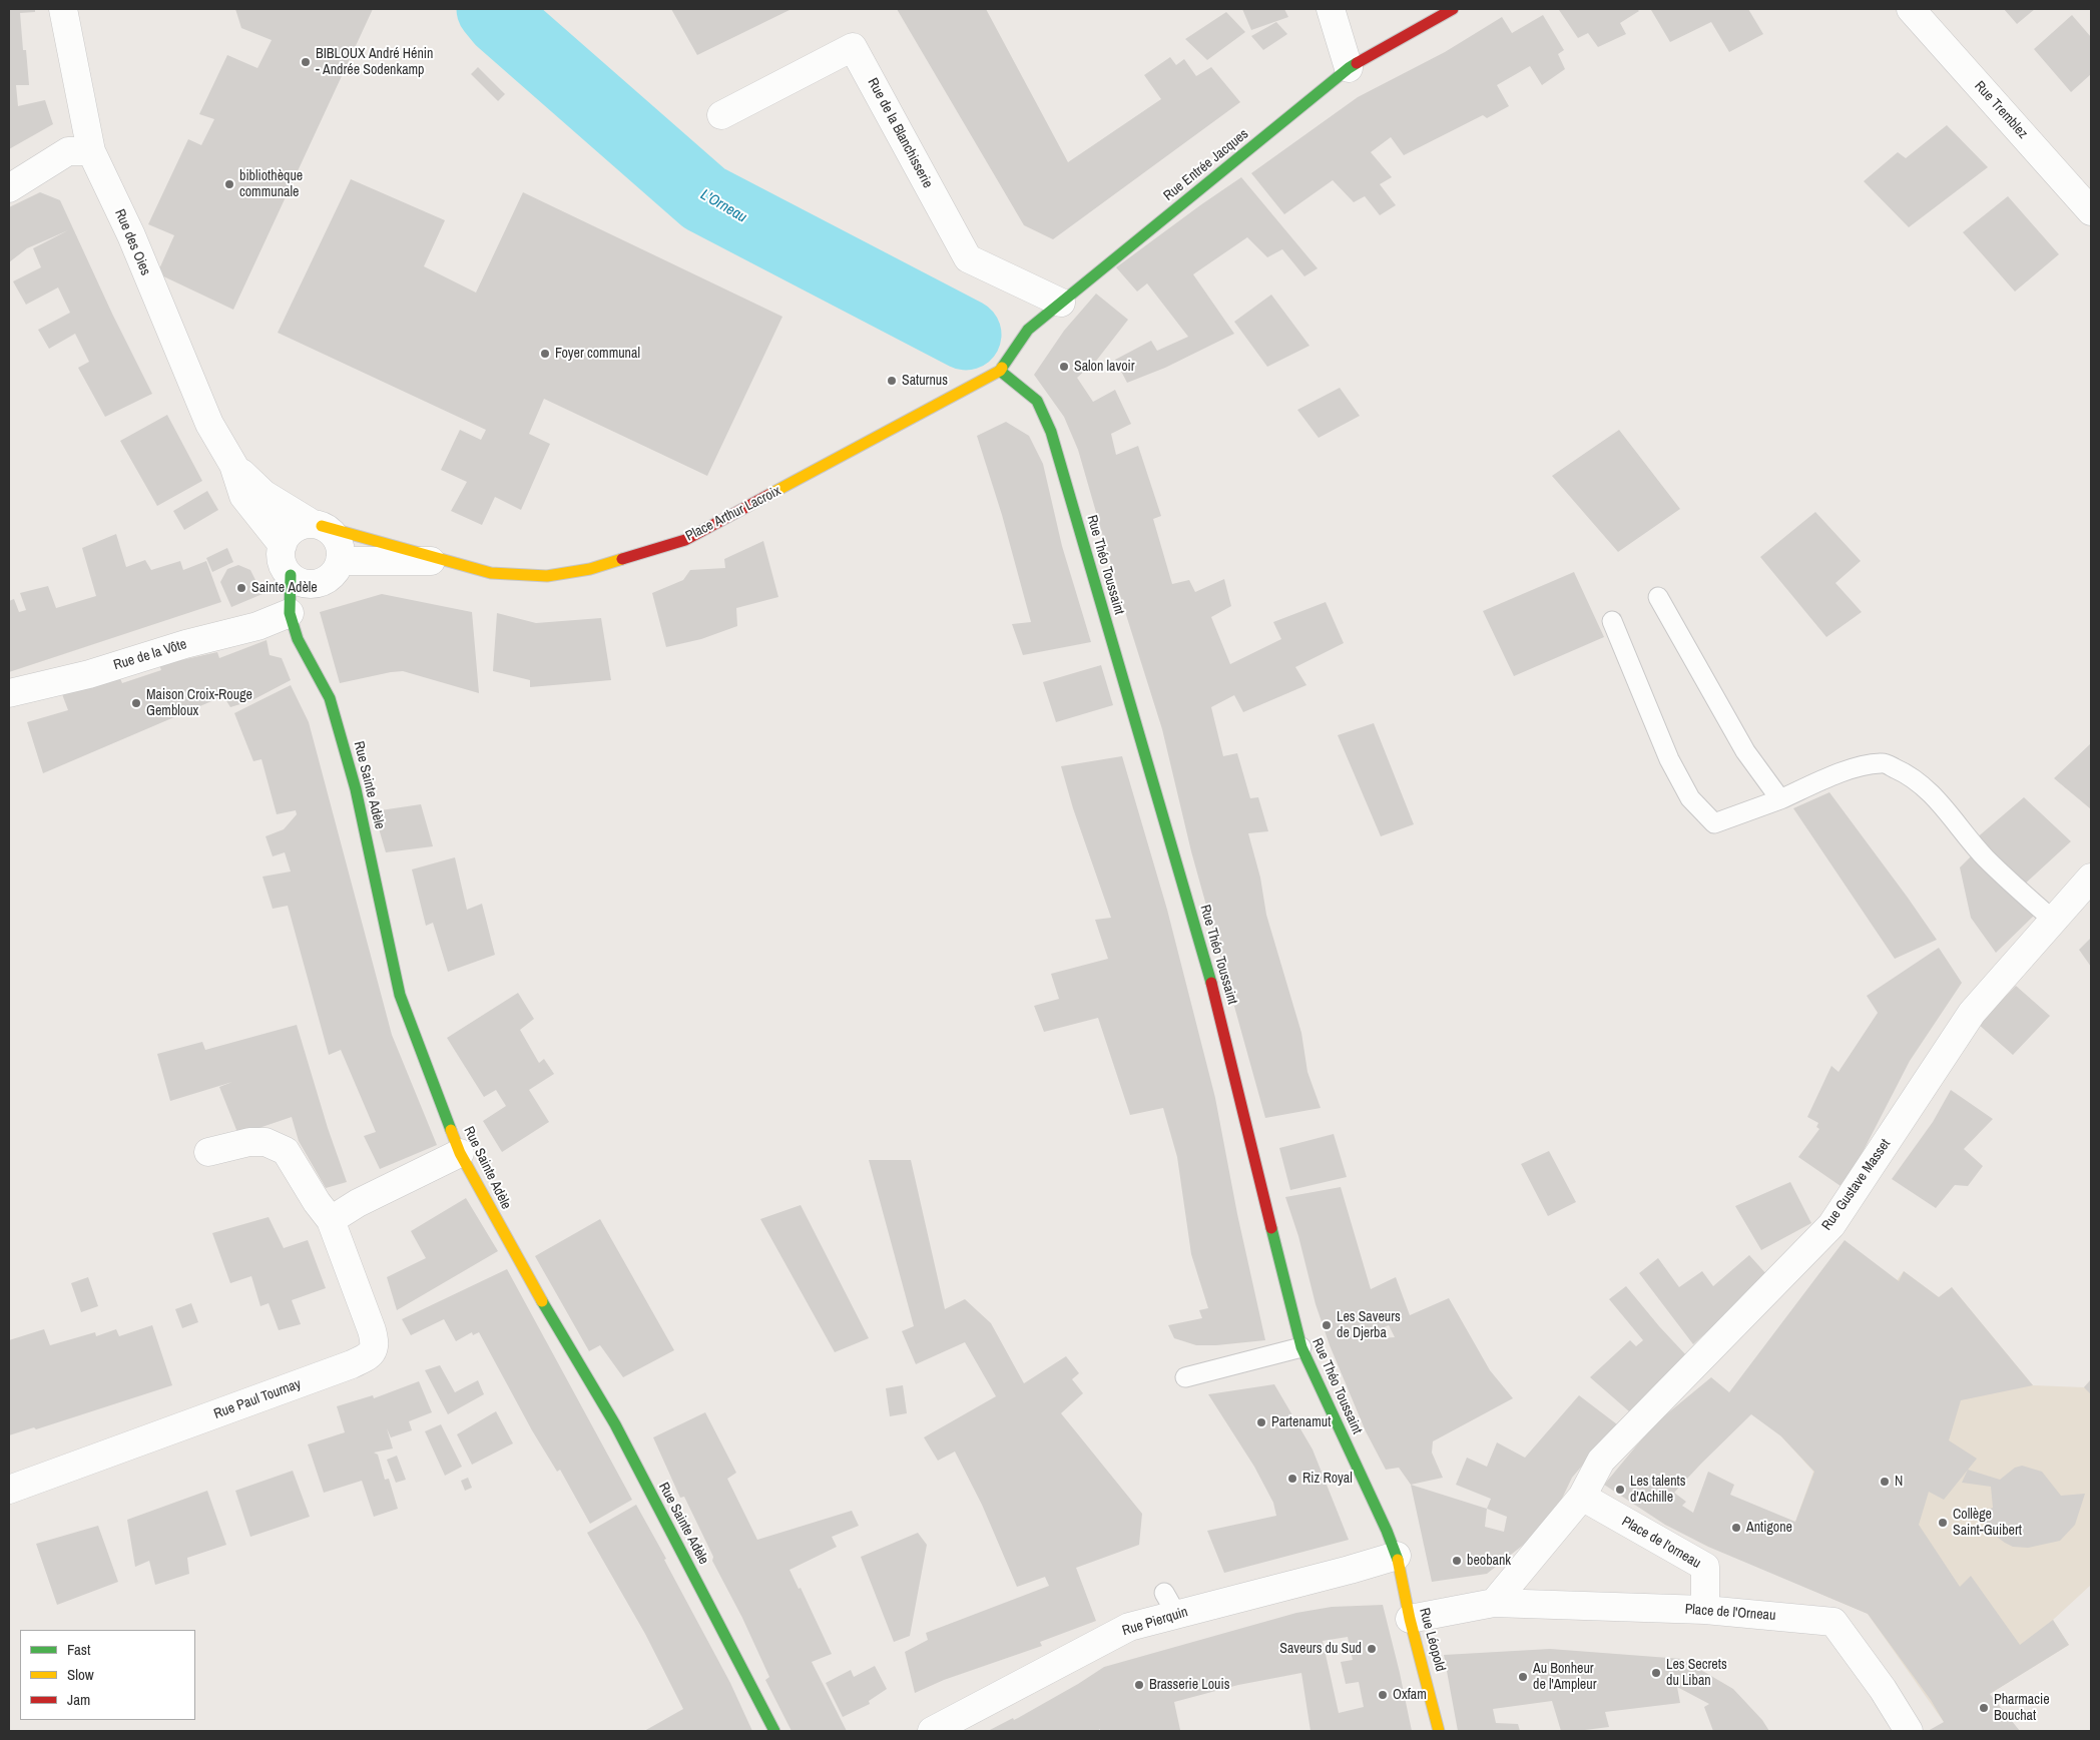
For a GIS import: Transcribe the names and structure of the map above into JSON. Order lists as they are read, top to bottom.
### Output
{
  "streets": {
    "street": [
      "Rue Tremblez",
      "Rue de la Blanchisserie",
      "Rue Entrée Jacques",
      "Rue des Oies",
      "Place Arthur Lacroix",
      "Rue Théo Toussaint",
      "Rue de la Vôte",
      "Rue Sainte Adèle",
      "Rue Gustave Masset",
      "Rue Paul Tournay",
      "Place de l'orneau",
      "Place de l'Orneau",
      "Rue Pierquin",
      "Rue Léopold"
    ]
  },
  "crossings": [
    ["Rue de la Blanchisserie", "Rue Entrée Jacques"],
    ["Rue Entrée Jacques", "Place Arthur Lacroix"],
    ["Rue Entrée Jacques", "Rue Théo Toussaint"],
    ["Rue des Oies", "Place Arthur Lacroix"],
    ["Rue des Oies", "Rue Sainte Adèle"],
    ["Place Arthur Lacroix", "Rue Théo Toussaint"],
    ["Place Arthur Lacroix", "Rue Sainte Adèle"],
    ["Rue Théo Toussaint", "Rue Pierquin"],
    ["Rue Théo Toussaint", "Rue Léopold"],
    ["Rue de la Vôte", "Rue Sainte Adèle"],
    ["Rue Gustave Masset", "Place de l'orneau"],
    ["Place de l'orneau", "Place de l'Orneau"],
    ["Place de l'Orneau", "Rue Léopold"],
    ["Rue Pierquin", "Rue Léopold"]
  ],
  "water": ["L'Orneau"],
  "places": [
    "BIBLOUX André Hénin - Andrée Sodenkamp",
    "bibliothèque communale",
    "Foyer communal",
    "Salon lavoir",
    "Saturnus",
    "Sainte Adèle",
    "Maison Croix-Rouge Gembloux",
    "Les Saveurs de Djerba",
    "Partenamut",
    "Riz Royal",
    "N",
    "Les talents d'Achille",
    "Collège Saint-Guibert",
    "Antigone",
    "beobank",
    "Saveurs du Sud",
    "Les Secrets du Liban",
    "Au Bonheur de l'Ampleur",
    "Brasserie Louis",
    "Oxfam",
    "Pharmacie Bouchat"
  ],
  "legend": ["Fast", "Slow", "Jam"]
}
